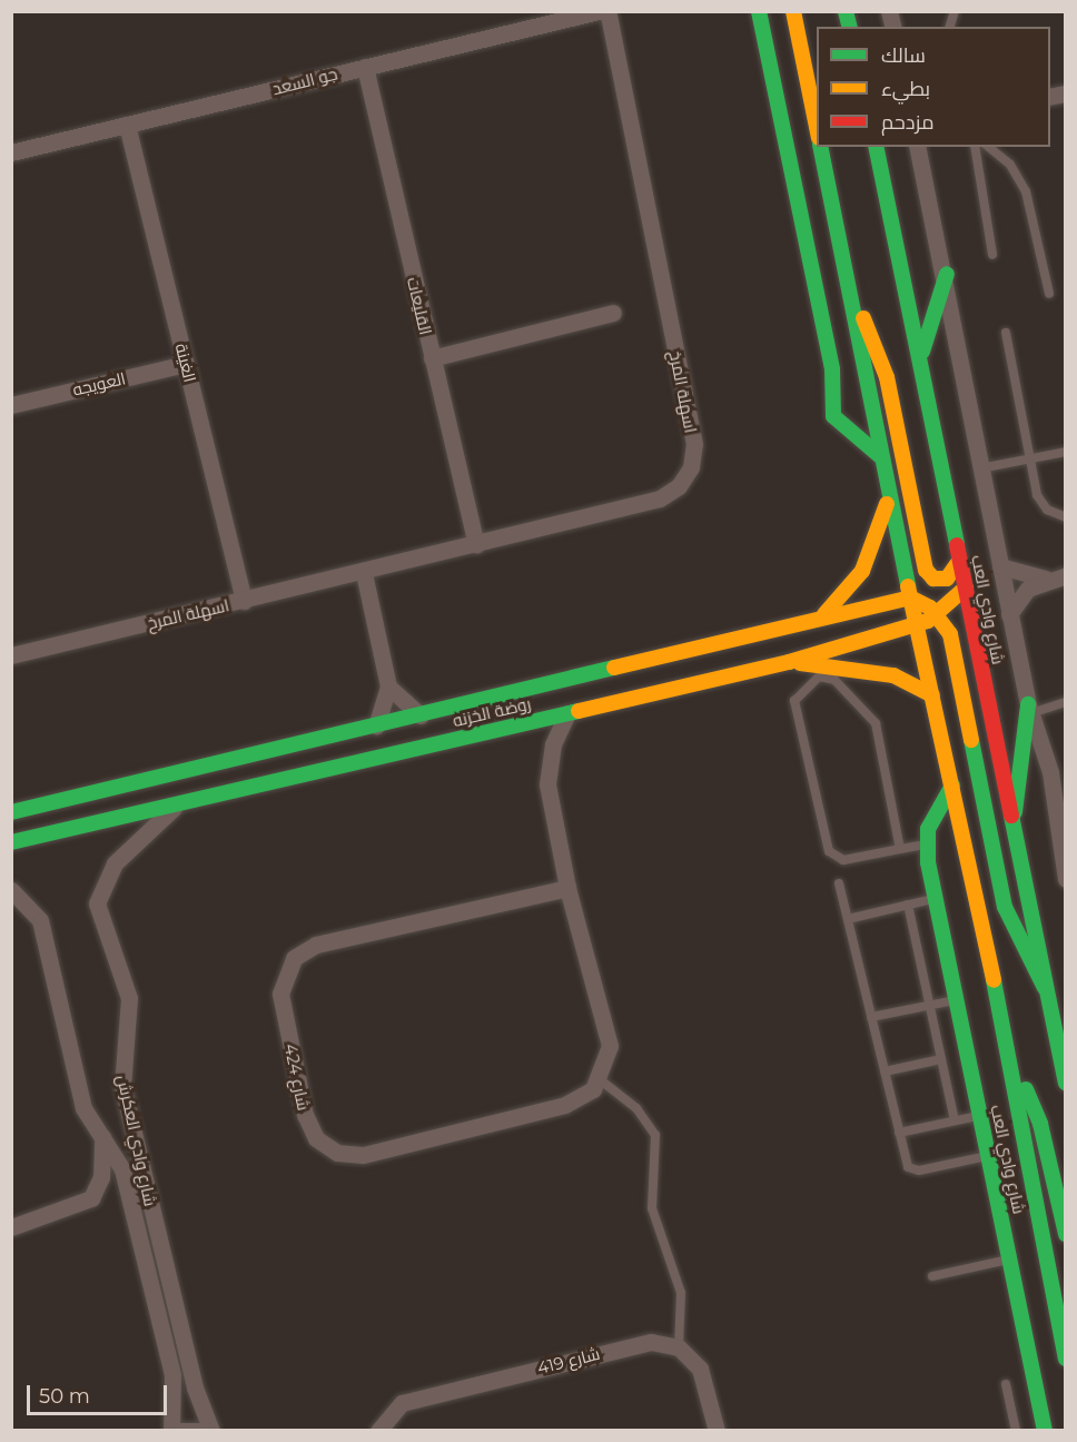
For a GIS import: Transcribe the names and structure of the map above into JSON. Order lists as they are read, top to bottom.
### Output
{
  "streets": {
    "street": [
      "جو السعد",
      "القليعات",
      "الغينة",
      "العويجه",
      "اسهلة المرخ",
      "شارع وادي العب",
      "روضة الخزنه",
      "شارع 424",
      "شارع وادي العكرش",
      "شارع 419"
    ]
  },
  "crossings": [
    ["جو السعد", "القليعات"],
    ["جو السعد", "الغينة"],
    ["القليعات", "اسهلة المرخ"],
    ["الغينة", "العويجه"],
    ["الغينة", "اسهلة المرخ"],
    ["شارع وادي العب", "روضة الخزنه"],
    ["روضة الخزنه", "شارع وادي العكرش"]
  ],
  "legend": ["سالك", "بطيء", "مزدحم"],
  "scale_bar": "50 m"
}
